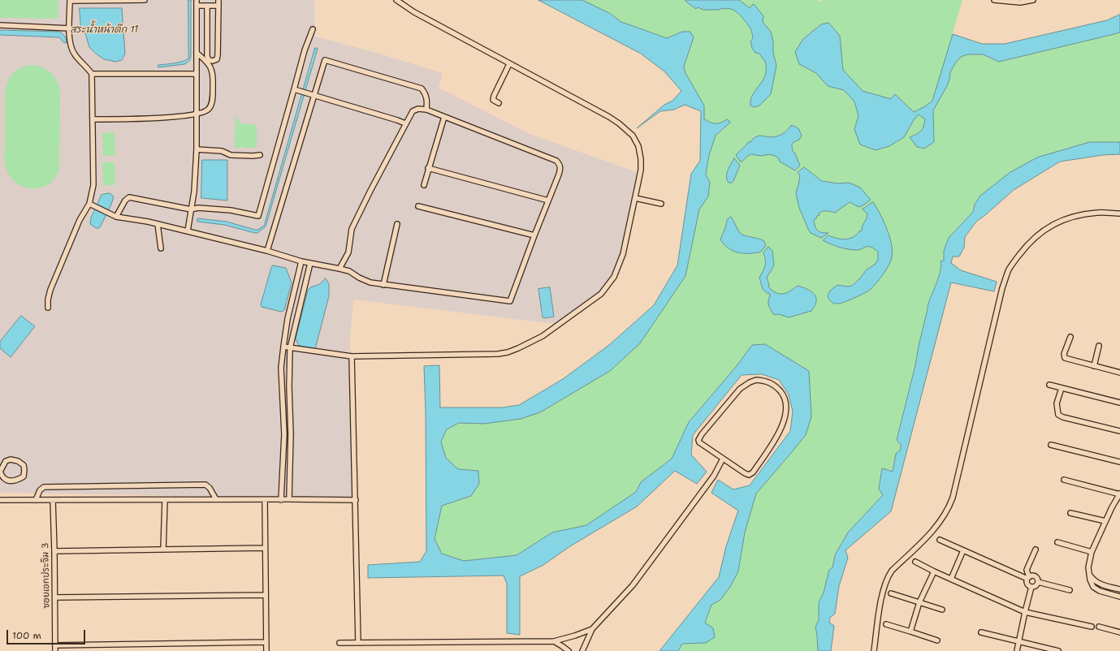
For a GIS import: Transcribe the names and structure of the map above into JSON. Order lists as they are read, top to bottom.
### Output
{
  "streets": {
    "street": ["ซอยเอกประจิม 3"]
  },
  "water": ["สระน้ำหน้าตึก 11"],
  "scale_bar": "100 m"
}
